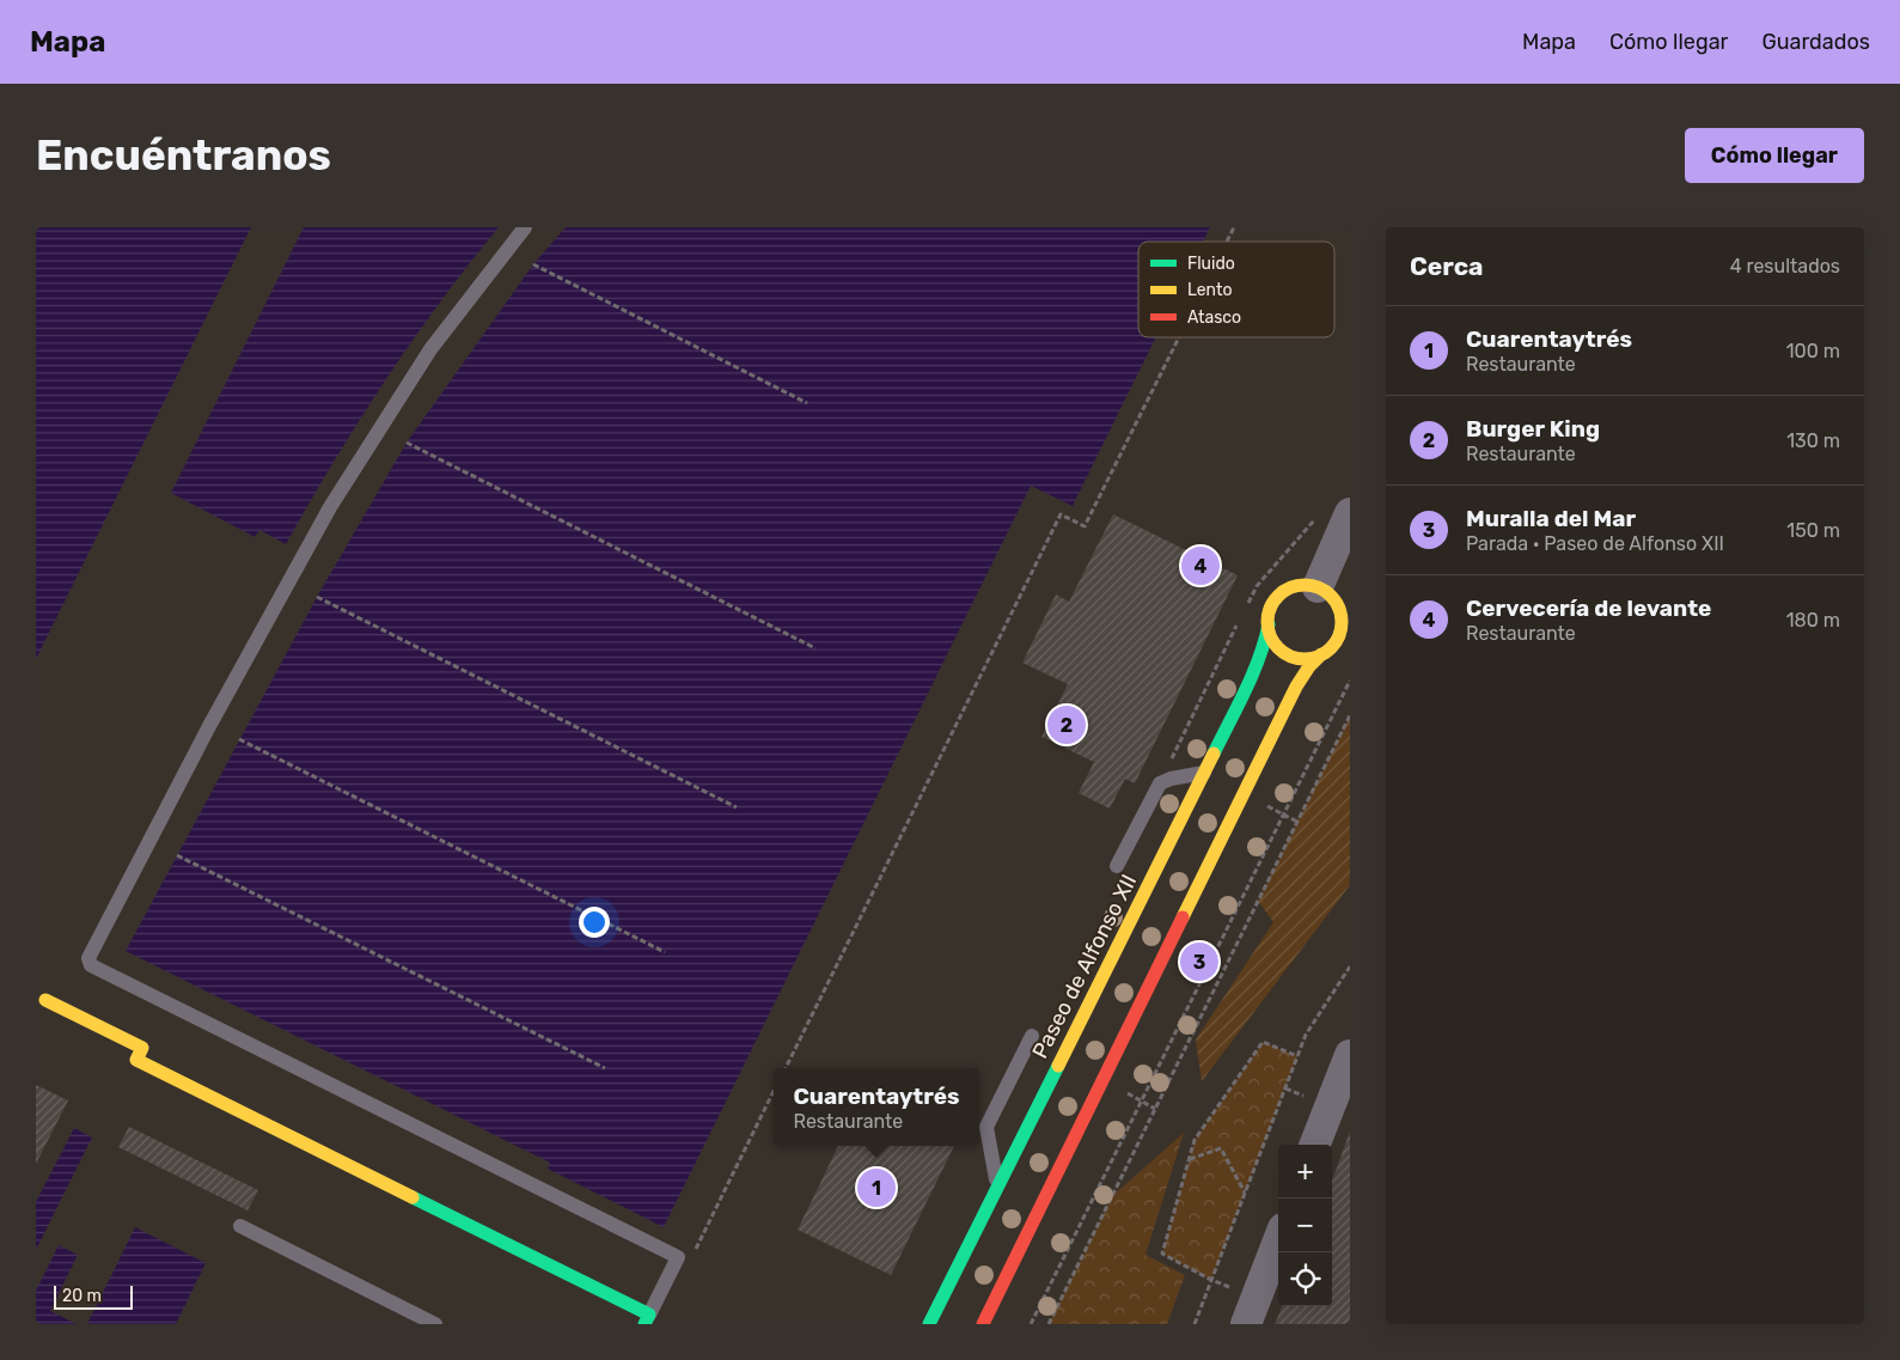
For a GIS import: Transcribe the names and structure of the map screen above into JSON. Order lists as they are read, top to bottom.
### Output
{
  "streets": {
    "main road": ["Paseo de Alfonso XII"]
  },
  "legend": ["Fluido", "Lento", "Atasco"],
  "scale_bar": "20 m",
  "page": {
    "header": "Mapa",
    "nav": ["Mapa", "Cómo llegar", "Guardados"],
    "buttons": "Cómo llegar",
    "title": "Encuéntranos",
    "heading": ["Cerca", "4 resultados"],
    "list": [
      {
        "mark": "1",
        "name": "Cuarentaytrés",
        "note": "Restaurante",
        "value": "100 m"
      },
      {
        "mark": "2",
        "name": "Burger King",
        "note": "Restaurante",
        "value": "130 m"
      },
      {
        "mark": "3",
        "name": "Muralla del Mar",
        "note": "Parada · Paseo de Alfonso XII",
        "value": "150 m"
      },
      {
        "mark": "4",
        "name": "Cervecería de levante",
        "note": "Restaurante",
        "value": "180 m"
      }
    ],
    "pins": [
      "4",
      "2",
      "3",
      "1"
    ],
    "popup": ["Cuarentaytrés", "Restaurante"],
    "map_buttons": ["+", "−"],
    "scale": "20 m"
  }
}
